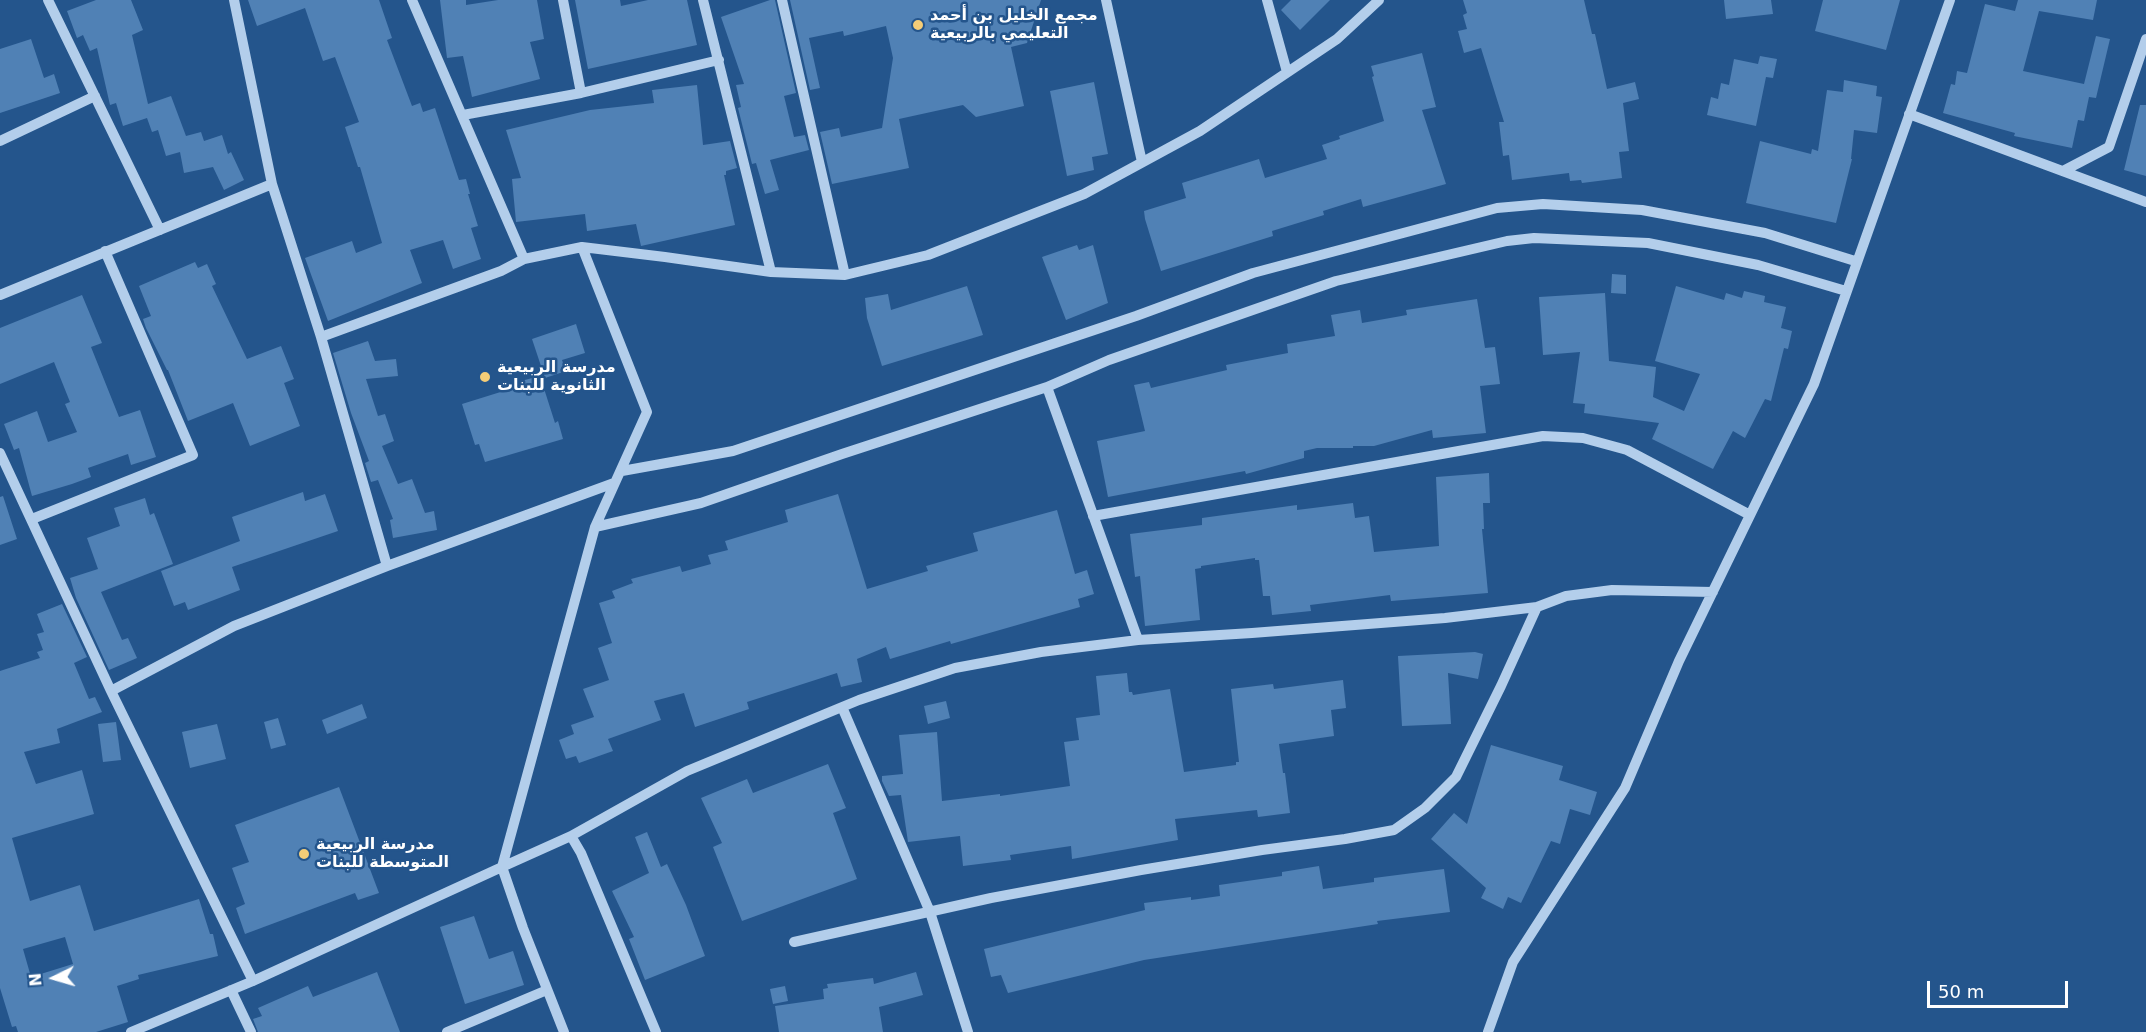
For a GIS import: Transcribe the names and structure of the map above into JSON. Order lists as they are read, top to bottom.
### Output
{
  "places": ["مجمع الخليل بن أحمد التعليمي بالربيعية", "مدرسة الربيعية الثانوية للبنات", "مدرسة الربيعية المتوسطة للبنات"],
  "scale_bar": "50 m",
  "north": "left"
}
